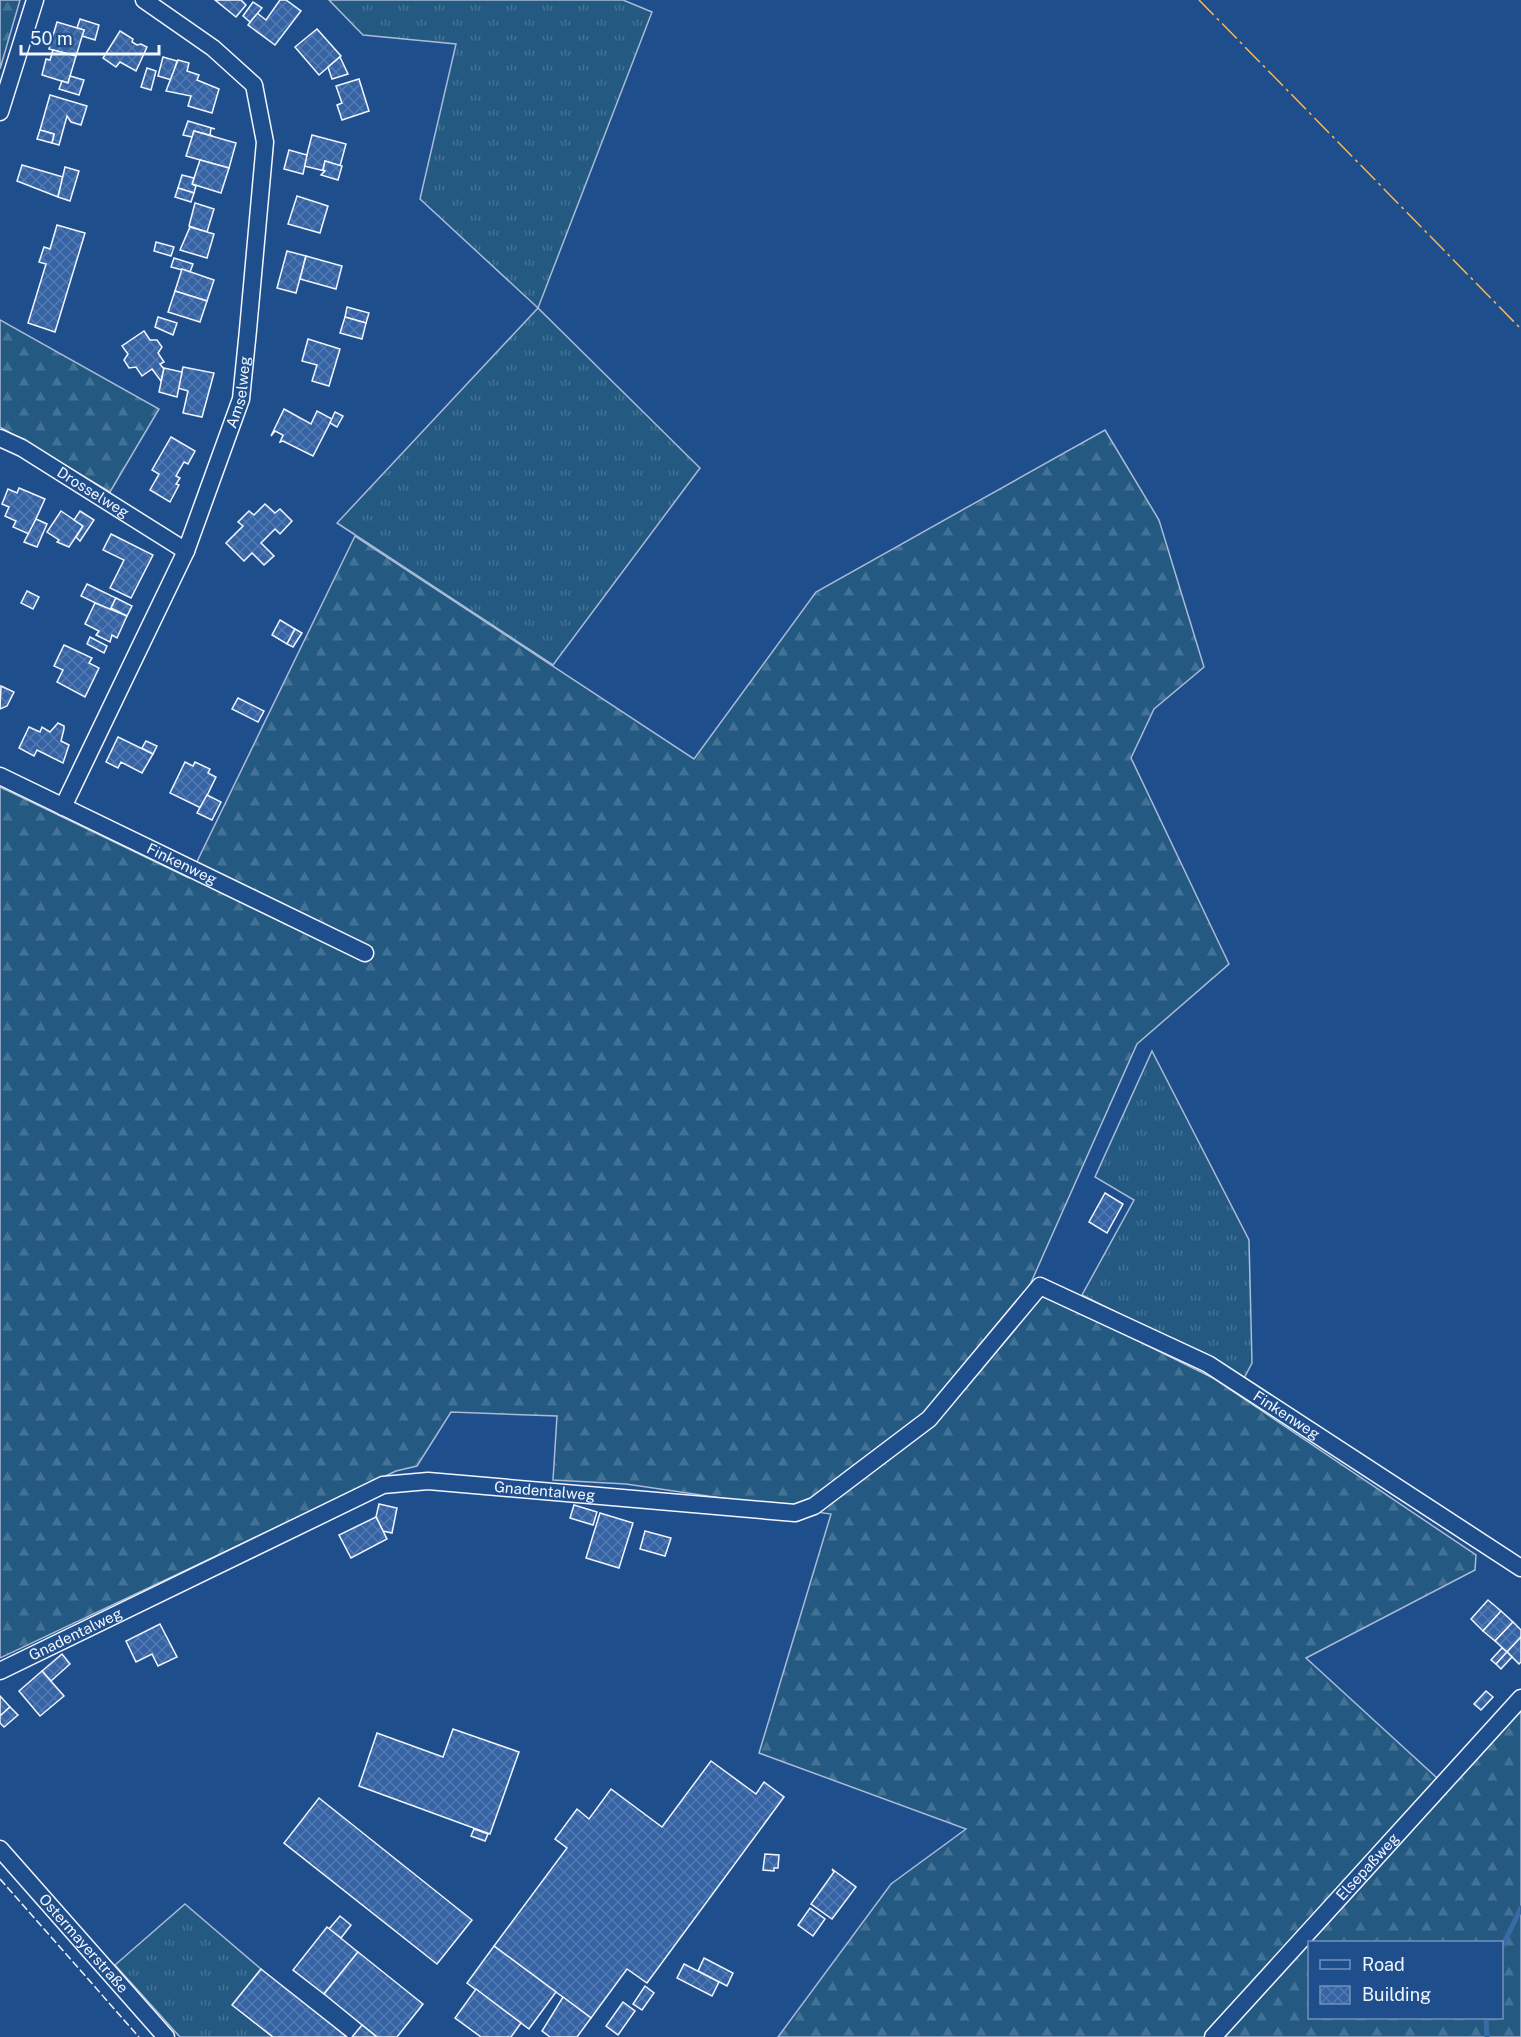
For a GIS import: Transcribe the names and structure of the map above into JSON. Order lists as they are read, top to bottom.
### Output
{
  "streets": {
    "street": [
      "Amselweg",
      "Drosselweg",
      "Finkenweg",
      "Gnadentalweg",
      "Elsepaßweg",
      "Ostermayerstraße"
    ]
  },
  "crossings": [
    ["Amselweg", "Drosselweg"],
    ["Amselweg", "Finkenweg"],
    ["Finkenweg", "Gnadentalweg"]
  ],
  "legend": ["Road", "Building"],
  "scale_bar": "50 m"
}
